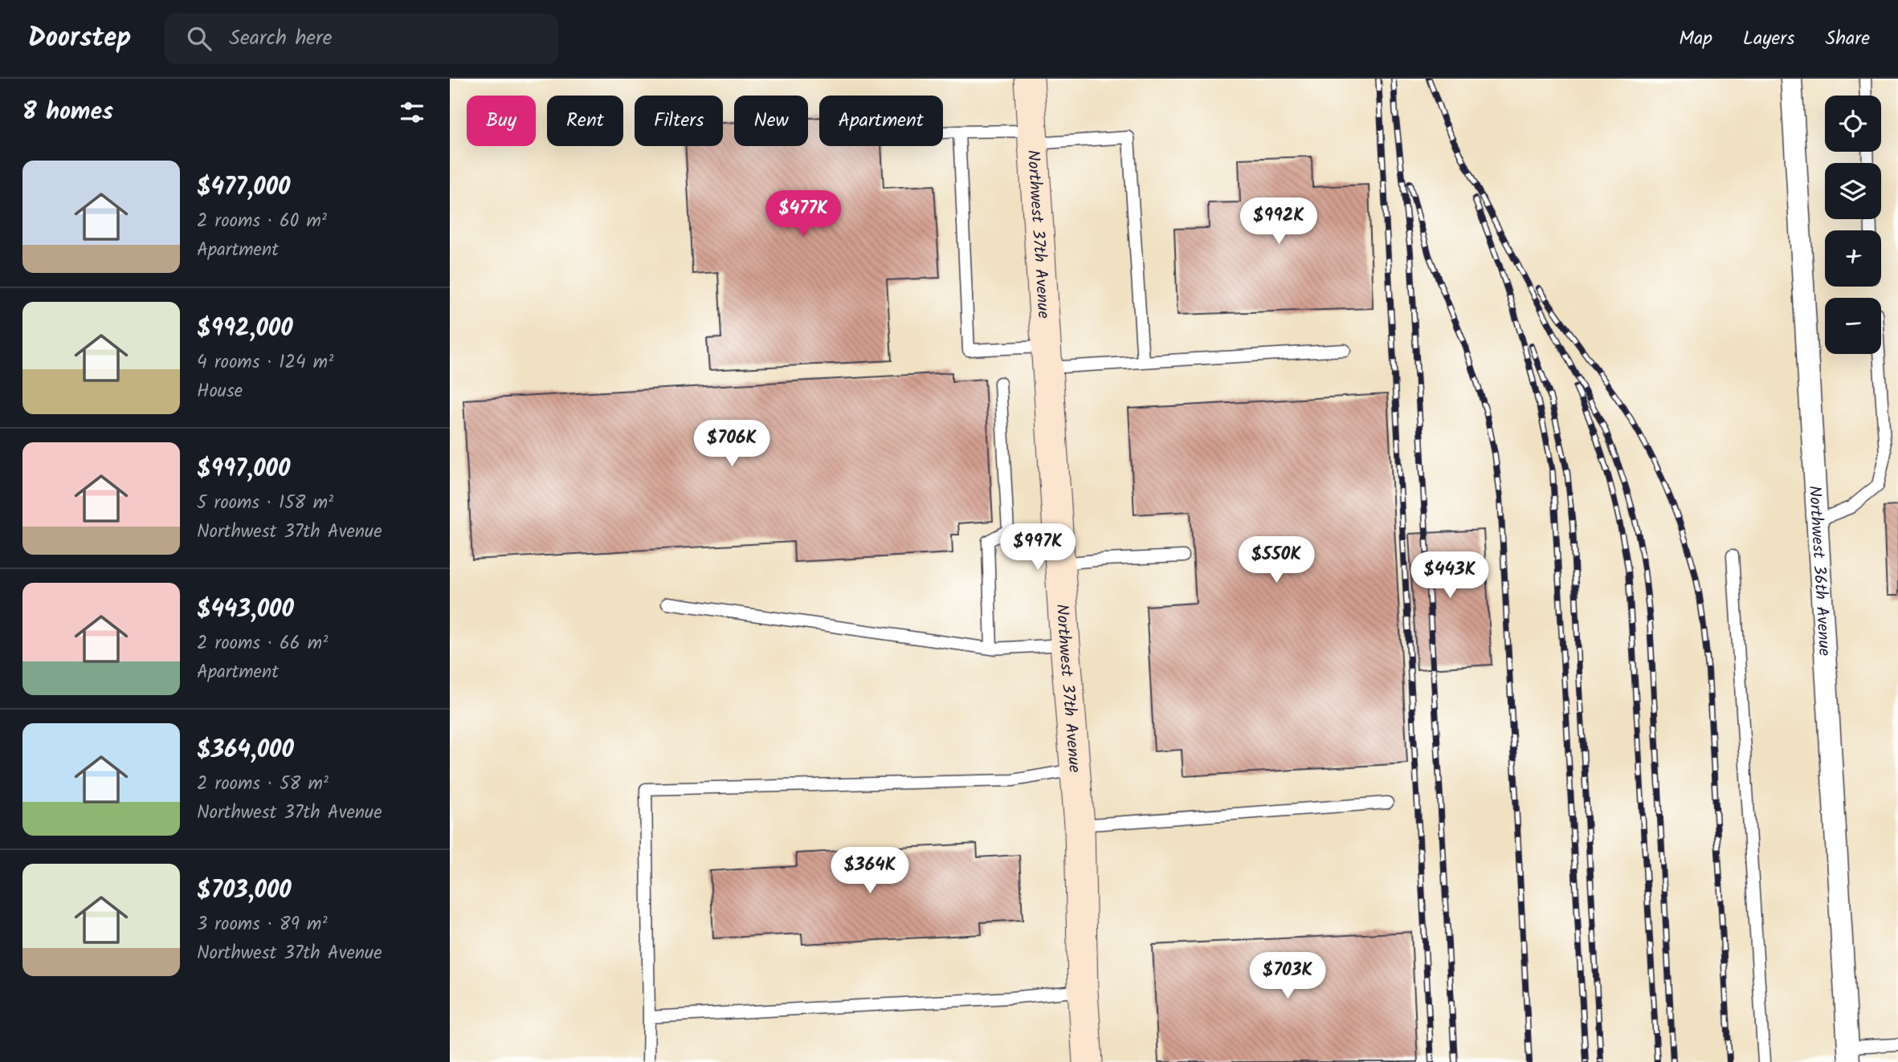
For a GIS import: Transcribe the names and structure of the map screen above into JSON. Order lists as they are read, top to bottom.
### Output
{
  "streets": {
    "street": ["Northwest 37th Avenue", "Northwest 36th Avenue"]
  },
  "page": {
    "header": "Doorstep",
    "search": "Search here",
    "nav": ["Map", "Layers", "Share"],
    "heading": "8 homes",
    "map_buttons": ["+", "−"],
    "chip": [
      "Buy",
      "Rent",
      "Filters",
      "New",
      "Apartment"
    ],
    "list": [
      {
        "name": "$477,000",
        "note": "2 rooms · 60 m² · Apartment"
      },
      {
        "name": "$992,000",
        "note": "4 rooms · 124 m² · House"
      },
      {
        "name": "$997,000",
        "note": "5 rooms · 158 m² · Northwest 37th Avenue"
      },
      {
        "name": "$443,000",
        "note": "2 rooms · 66 m² · Apartment"
      },
      {
        "name": "$364,000",
        "note": "2 rooms · 58 m² · Northwest 37th Avenue"
      },
      {
        "name": "$703,000",
        "note": "3 rooms · 89 m² · Northwest 37th Avenue"
      }
    ],
    "price": [
      "$477K",
      "$992K",
      "$706K",
      "$997K",
      "$550K",
      "$443K",
      "$364K",
      "$703K"
    ]
  }
}
